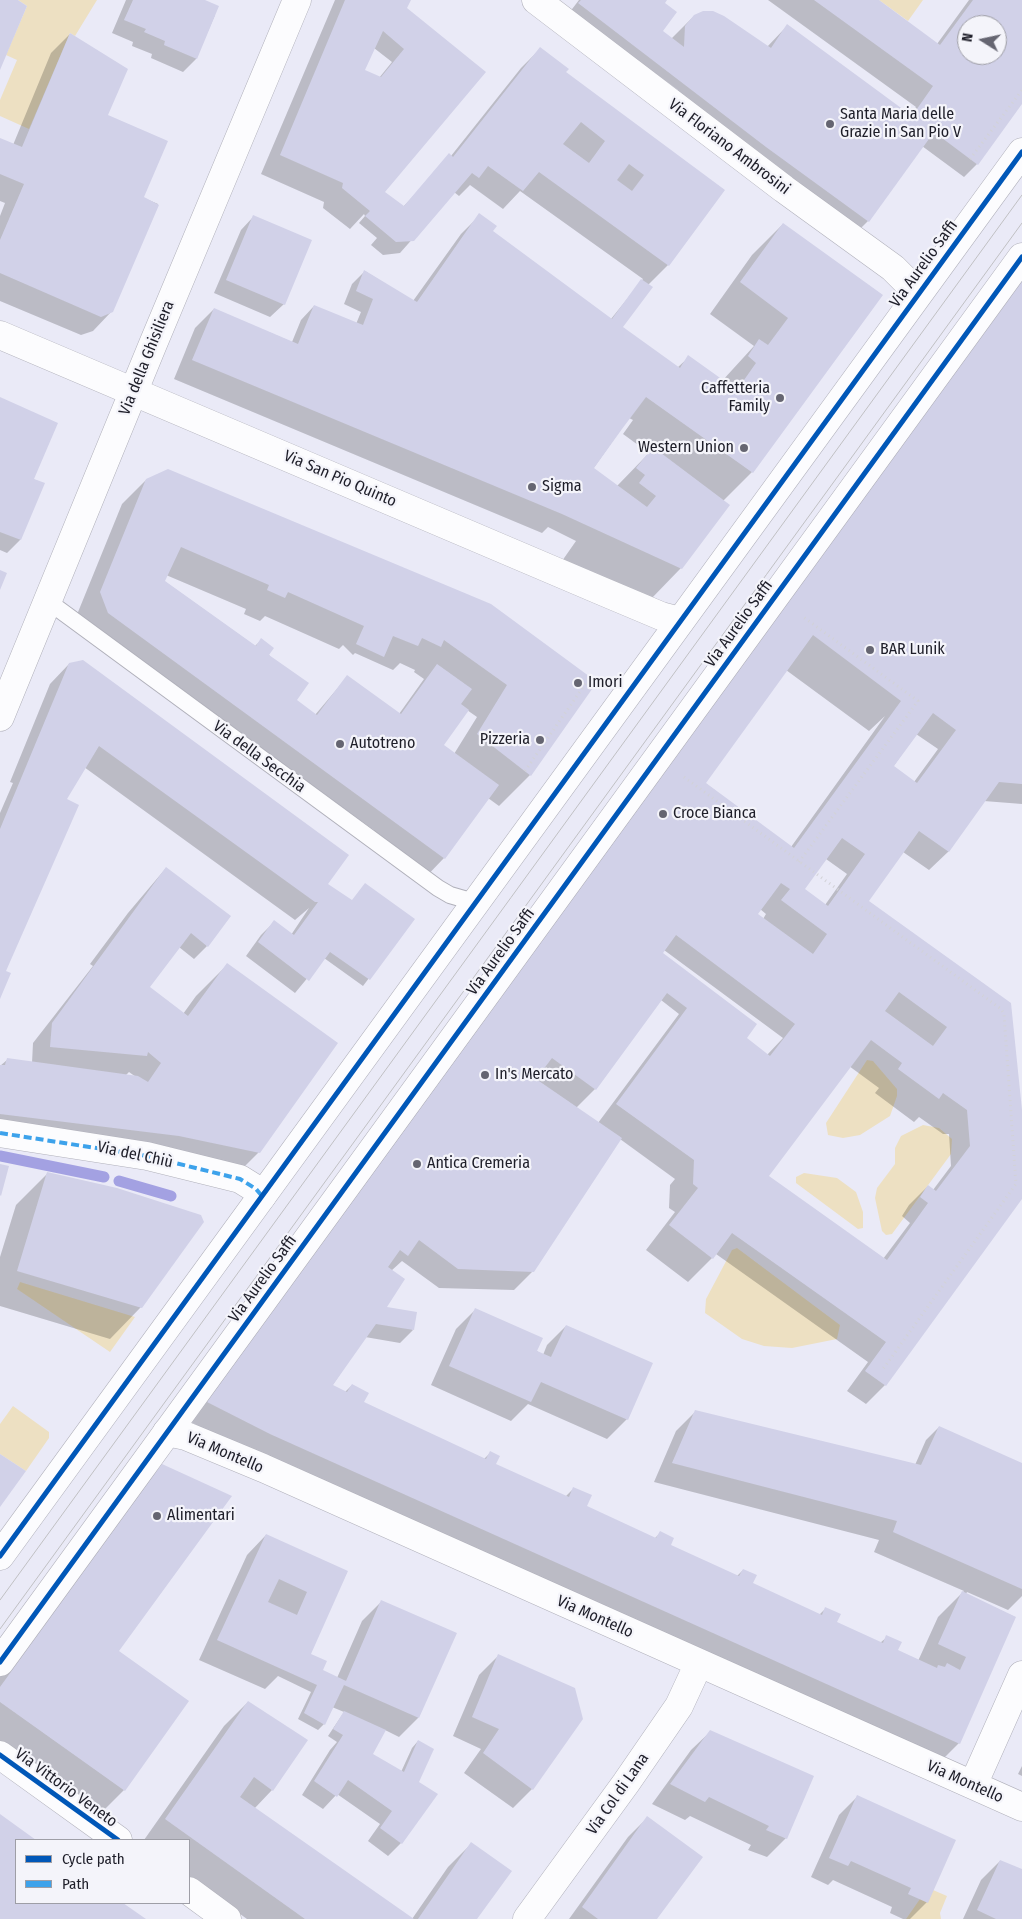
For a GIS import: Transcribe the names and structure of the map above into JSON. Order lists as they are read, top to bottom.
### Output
{
  "streets": {
    "street": [
      "Via Floriano Ambrosini",
      "Via Aurelio Saffi",
      "Via della Ghisiliera",
      "Via San Pio Quinto",
      "Via del Chiù",
      "Via Montello",
      "Via Vittorio Veneto",
      "Via Col di Lana"
    ],
    "lane": ["Via della Secchia"]
  },
  "crossings": [
    ["Via Floriano Ambrosini", "Via Aurelio Saffi"],
    ["Via Aurelio Saffi", "Via San Pio Quinto"],
    ["Via Aurelio Saffi", "Via della Secchia"],
    ["Via Aurelio Saffi", "Via del Chiù"],
    ["Via Aurelio Saffi", "Via Montello"],
    ["Via della Ghisiliera", "Via San Pio Quinto"],
    ["Via della Ghisiliera", "Via della Secchia"],
    ["Via Montello", "Via Col di Lana"]
  ],
  "places": [
    "Santa Maria delle Grazie in San Pio V",
    "Caffetteria Family",
    "Western Union",
    "Sigma",
    "BAR Lunik",
    "Imori",
    "Pizzeria",
    "Autotreno",
    "Croce Bianca",
    "In's Mercato",
    "Antica Cremeria",
    "Alimentari"
  ],
  "legend": ["Cycle path", "Path"],
  "north": "left"
}
